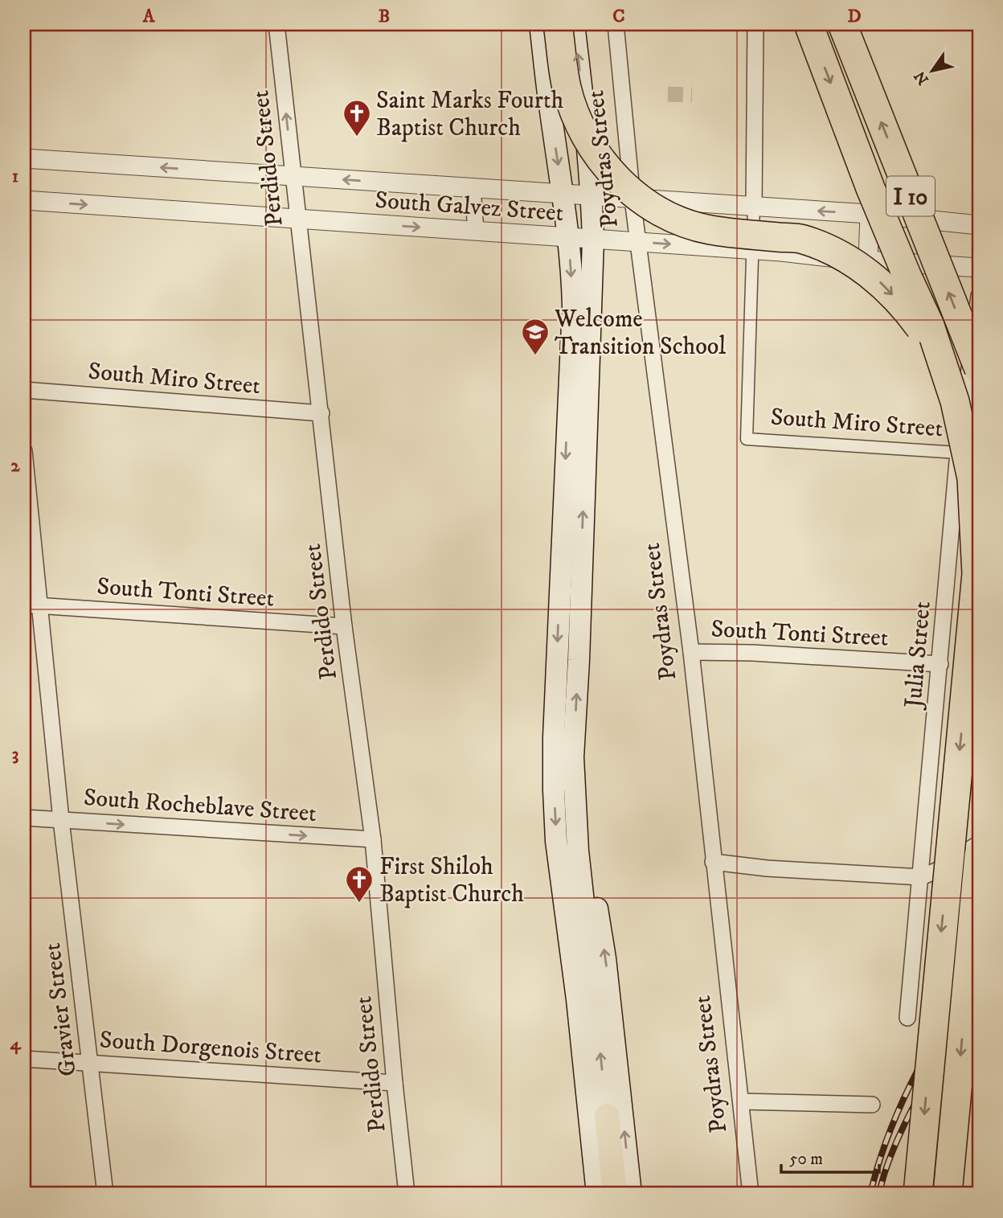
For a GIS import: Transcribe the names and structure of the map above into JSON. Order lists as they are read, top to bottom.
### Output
{
  "streets": {
    "highway": ["I 10"],
    "main road": ["Poydras Street"],
    "street": [
      "Perdido Street",
      "South Galvez Street",
      "South Miro Street",
      "South Tonti Street",
      "Julia Street",
      "South Rocheblave Street",
      "Gravier Street",
      "South Dorgenois Street"
    ]
  },
  "crossings": [
    ["Perdido Street", "South Galvez Street"],
    ["Perdido Street", "South Miro Street"],
    ["Perdido Street", "South Tonti Street"],
    ["Perdido Street", "South Rocheblave Street"],
    ["Perdido Street", "South Dorgenois Street"],
    ["Poydras Street", "South Galvez Street"],
    ["Poydras Street", "South Tonti Street"],
    ["South Galvez Street", "South Miro Street"],
    ["South Miro Street", "Julia Street"],
    ["South Tonti Street", "Julia Street"],
    ["South Tonti Street", "Gravier Street"],
    ["South Rocheblave Street", "Gravier Street"],
    ["Gravier Street", "South Dorgenois Street"]
  ],
  "one_way": ["South Rocheblave Street"],
  "places": {
    "church": ["Saint Marks Fourth Baptist Church", "First Shiloh Baptist Church"],
    "school or university": ["Welcome Transition School"]
  },
  "scale_bar": "50 m",
  "north": "bottom left",
  "grid": {
    "columns": [
      "A",
      "B",
      "C",
      "D"
    ],
    "rows": [
      "1",
      "2",
      "3",
      "4"
    ]
  }
}
